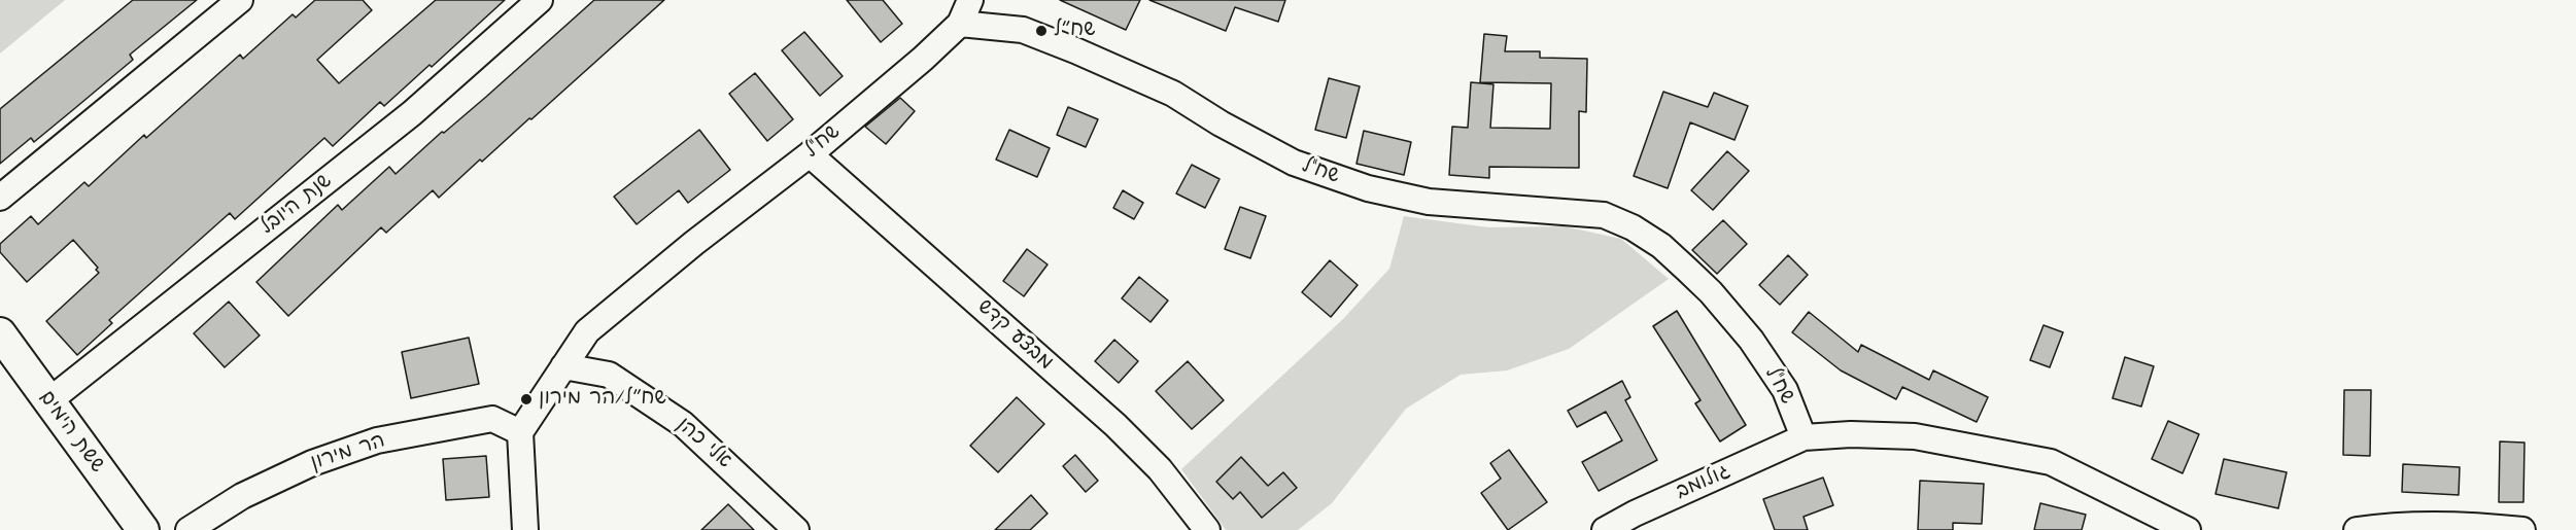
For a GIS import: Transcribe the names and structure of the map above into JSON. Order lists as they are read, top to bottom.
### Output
{
  "streets": {
    "street": [
      "שח\"ל",
      "שנת היובל",
      "מבצע קדש",
      "ששת הימים",
      "אלי כהן",
      "הר מירון",
      "גולומב"
    ]
  },
  "crossings": [
    ["שח\"ל", "מבצע קדש"],
    ["שח\"ל", "אלי כהן"],
    ["שח\"ל", "הר מירון"],
    ["שח\"ל", "גולומב"],
    ["שנת היובל", "ששת הימים"]
  ],
  "places": ["שח״ל", "שח״ל/הר מירון"]
}
